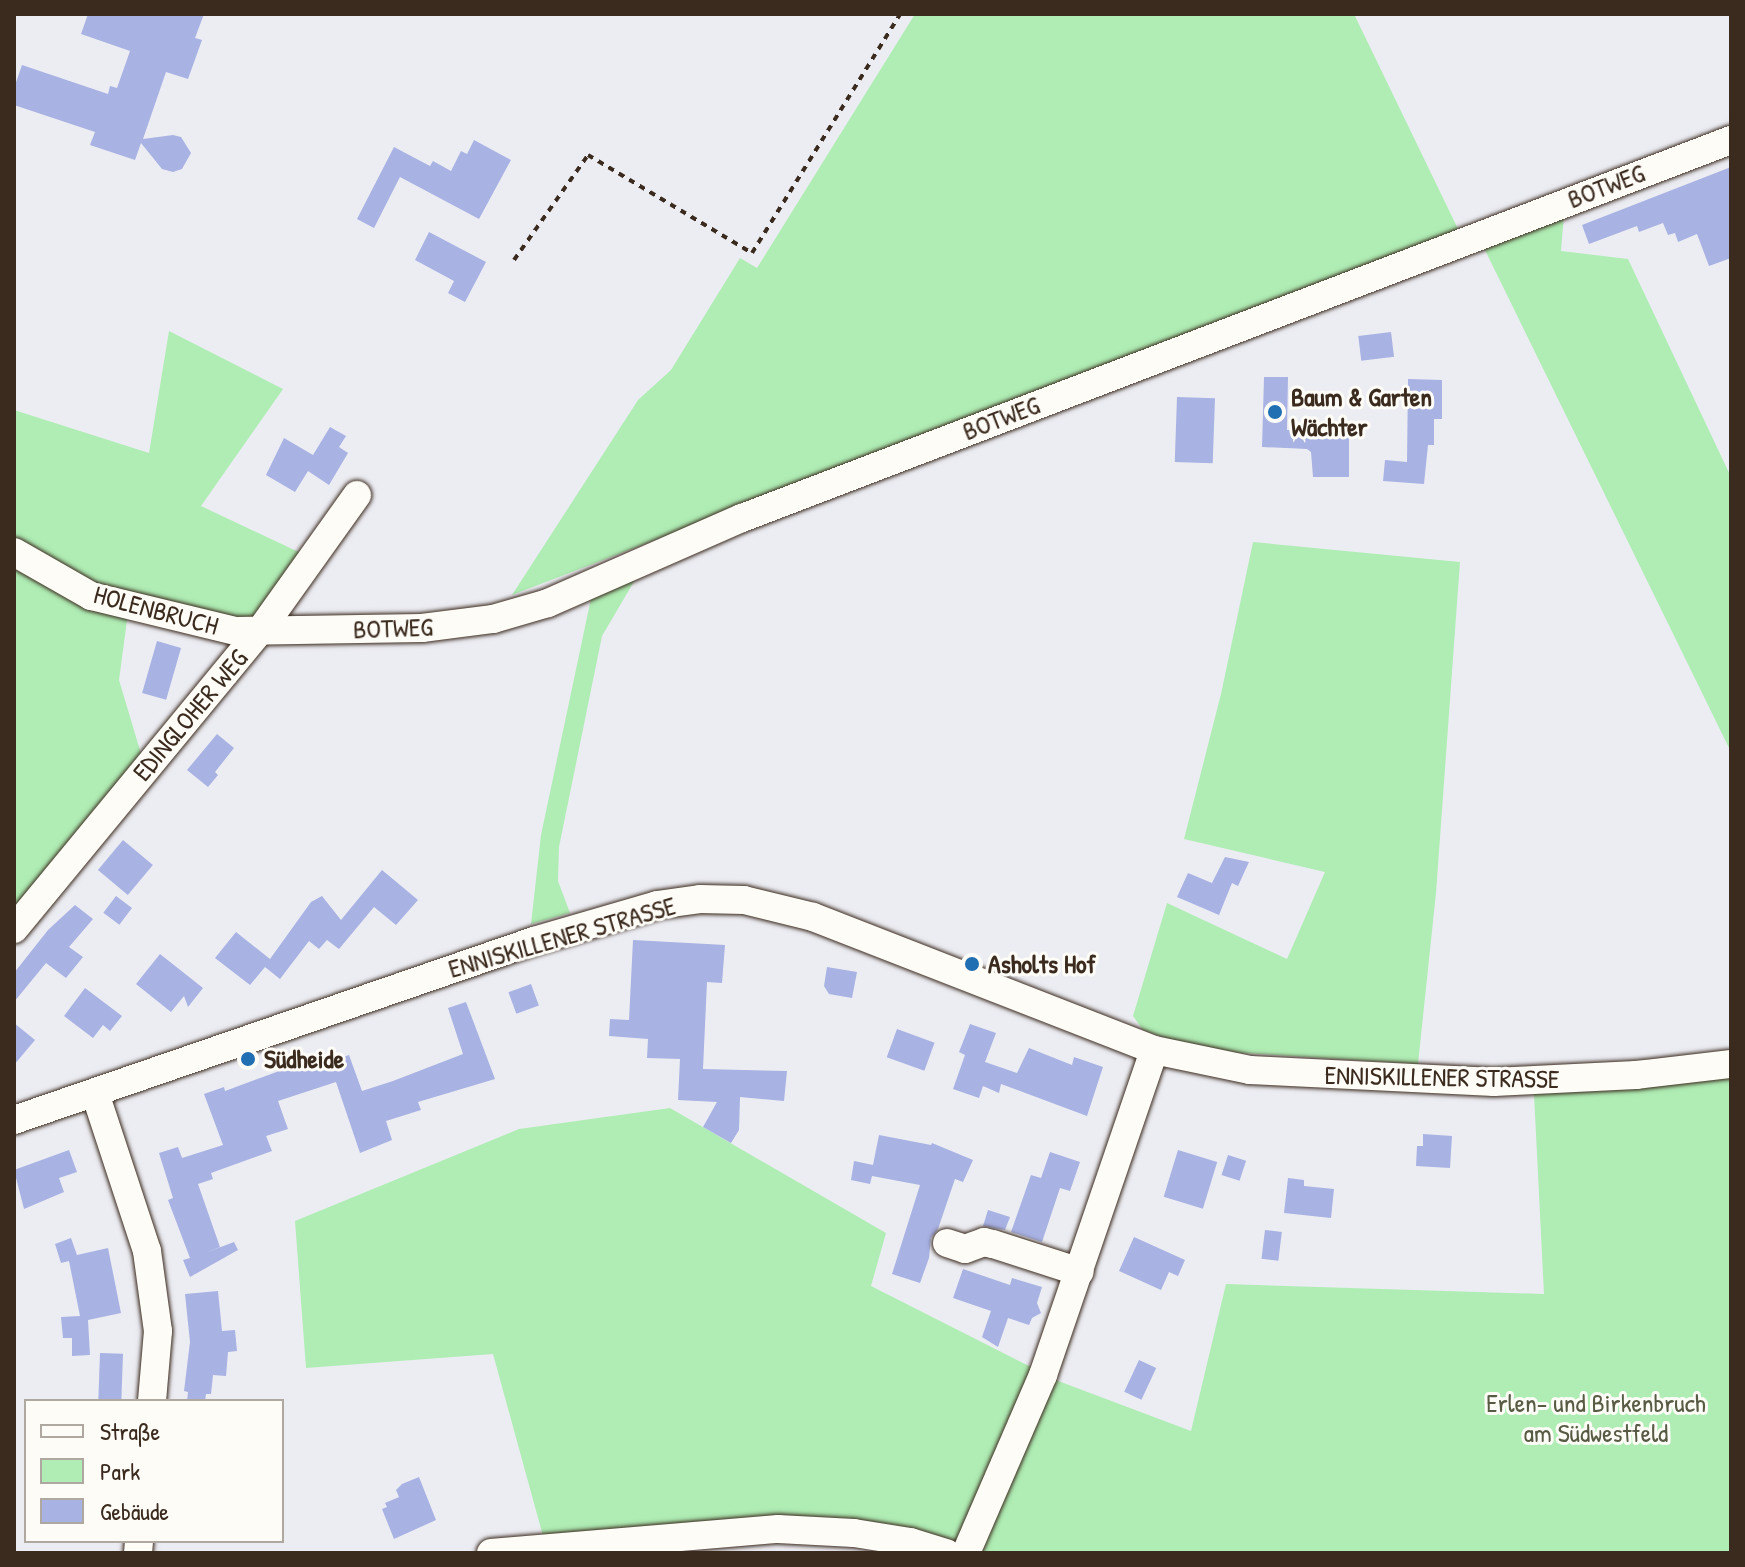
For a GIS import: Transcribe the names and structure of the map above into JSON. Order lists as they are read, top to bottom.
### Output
{
  "streets": {
    "street": [
      "BOTWEG",
      "HOLENBRUCH",
      "EDINGLOHER WEG",
      "ENNISKILLENER STRASSE"
    ]
  },
  "crossings": [
    ["BOTWEG", "HOLENBRUCH"],
    ["BOTWEG", "EDINGLOHER WEG"],
    ["HOLENBRUCH", "EDINGLOHER WEG"]
  ],
  "parks": ["Erlen- und Birkenbruch am Südwestfeld"],
  "places": ["Baum & Garten Wächter", "Asholts Hof", "Südheide"],
  "legend": ["Straße", "Park", "Gebäude"]
}
